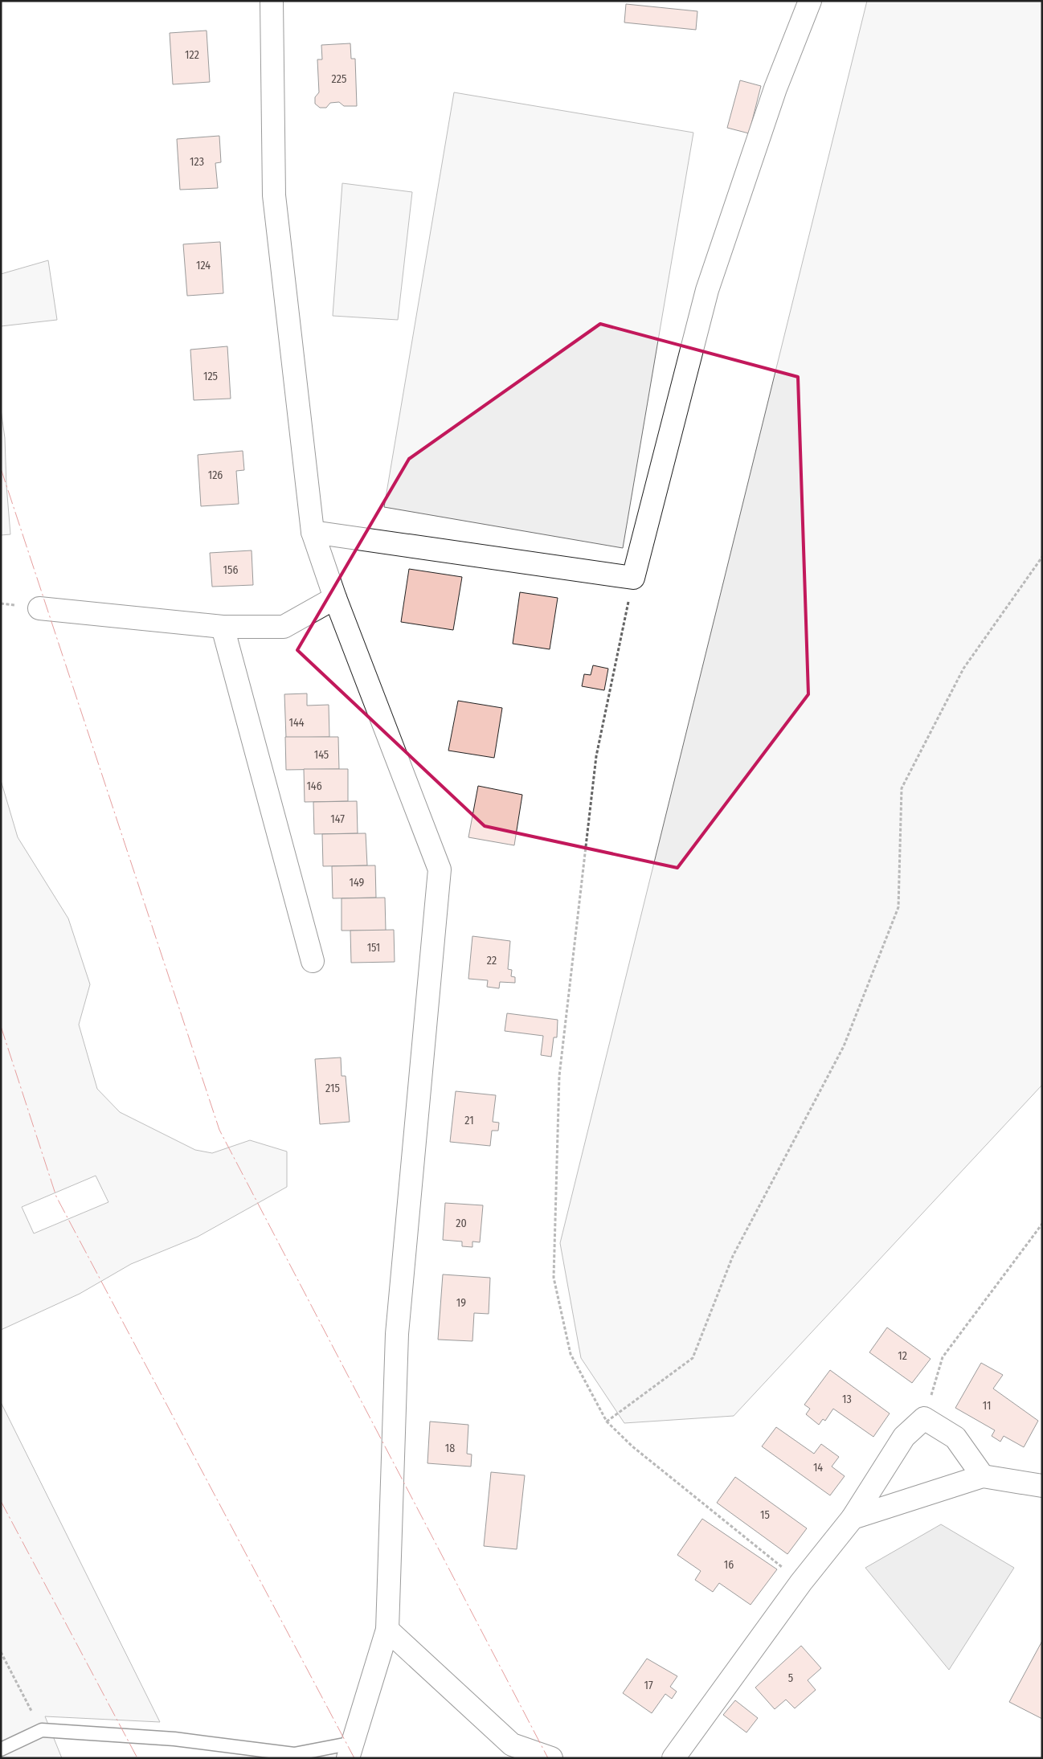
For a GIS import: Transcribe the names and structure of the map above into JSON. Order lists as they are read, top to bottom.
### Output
{
  "house_numbers": [
    "122",
    "225",
    "123",
    "124",
    "125",
    "126",
    "156",
    "144",
    "145",
    "146",
    "147",
    "149",
    "151",
    "22",
    "215",
    "21",
    "20",
    "19",
    "12",
    "13",
    "11",
    "18",
    "14",
    "15",
    "16",
    "5",
    "17"
  ]
}
